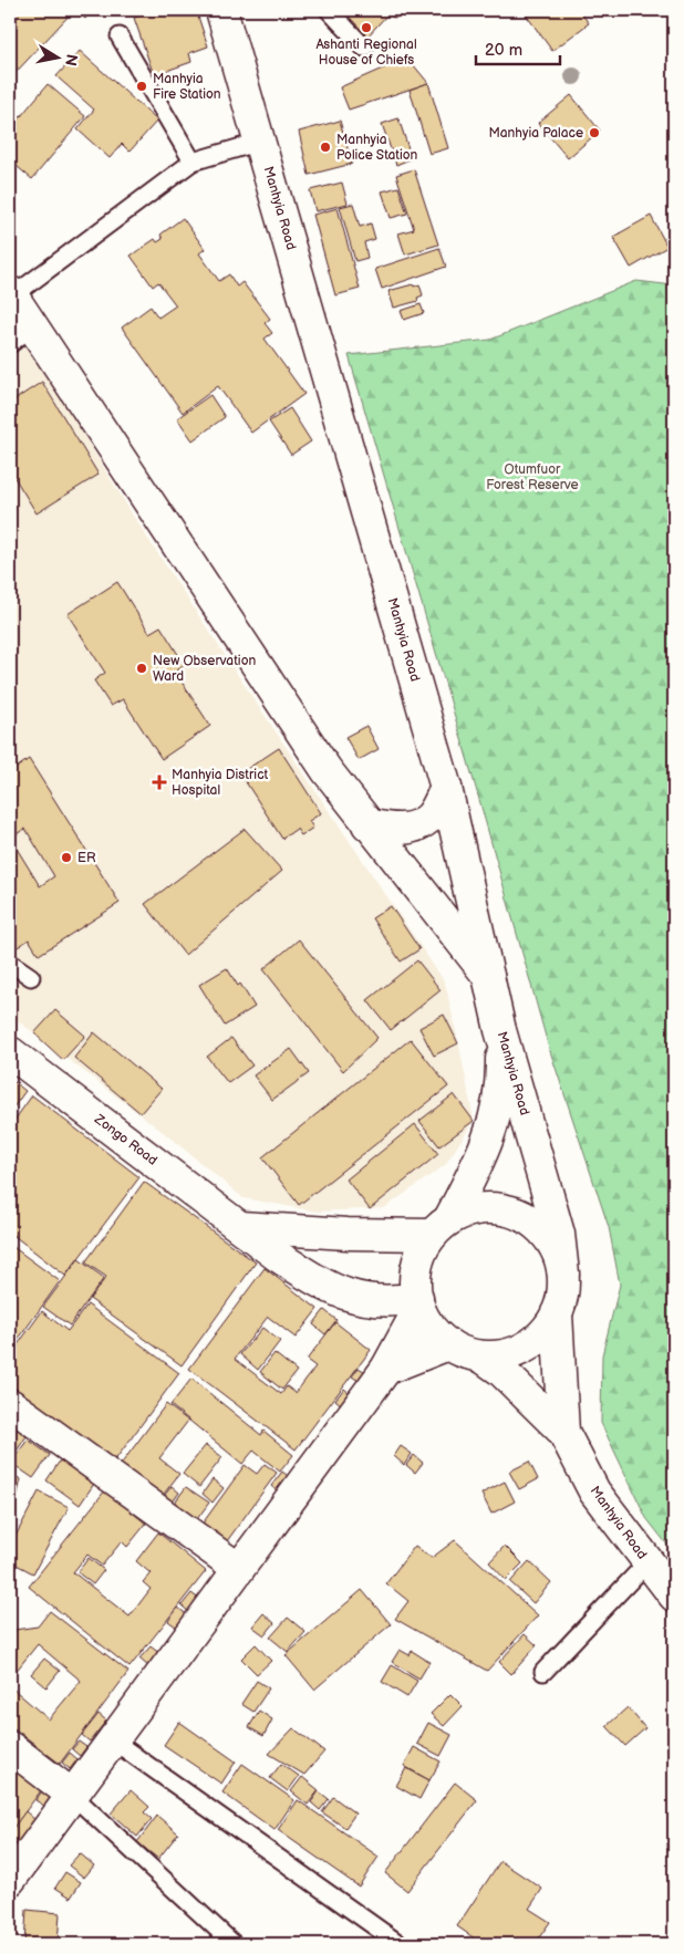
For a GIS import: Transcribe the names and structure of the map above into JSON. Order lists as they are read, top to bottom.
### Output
{
  "streets": {
    "street": ["Manhyia Road", "Zongo Road"]
  },
  "crossings": [
    ["Manhyia Road", "Zongo Road"]
  ],
  "parks": ["Otumfuor Forest Reserve"],
  "places": {
    "other": [
      "Ashanti Regional House of Chiefs",
      "Manhyia Fire Station",
      "Manhyia Palace",
      "Manhyia Police Station",
      "New Observation Ward",
      "ER"
    ],
    "health": ["Manhyia District Hospital"]
  },
  "scale_bar": "20 m",
  "north": "right"
}
